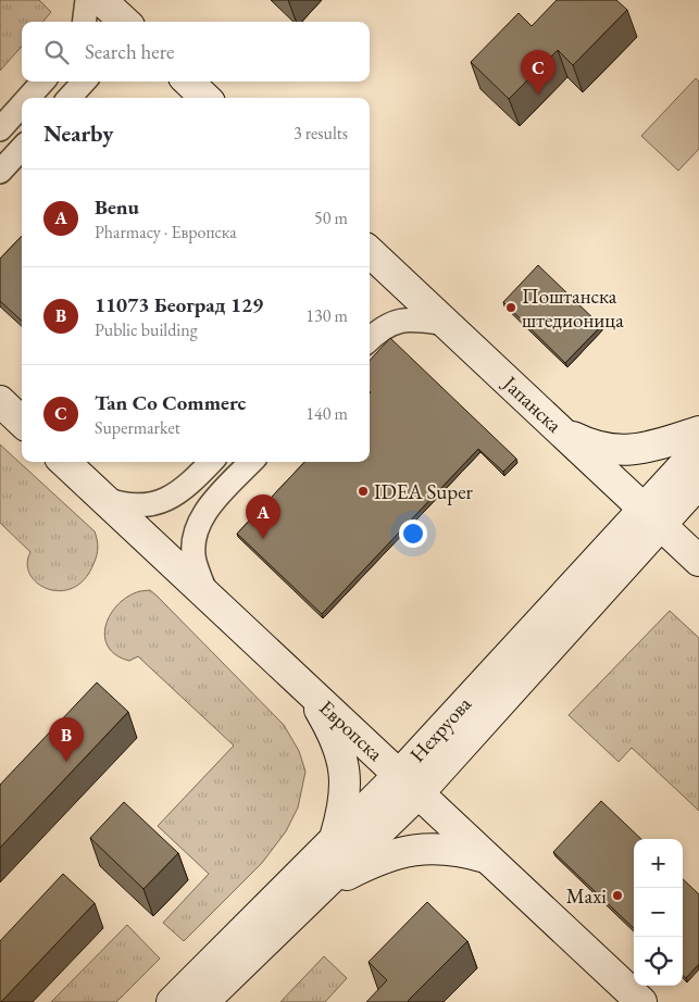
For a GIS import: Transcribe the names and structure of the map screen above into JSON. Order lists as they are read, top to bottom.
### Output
{
  "streets": {
    "street": ["Јапанска", "Нехруова", "Европска"]
  },
  "crossings": [
    ["Јапанска", "Нехруова"],
    ["Нехруова", "Европска"]
  ],
  "places": ["Поштанска штедионица", "IDEA Super", "Maxi"],
  "page": {
    "search": "Search here",
    "pins": ["C", "A", "B"],
    "heading": ["Nearby", "3 results"],
    "list": [
      {
        "mark": "A",
        "name": "Benu",
        "note": "Pharmacy · Европска",
        "value": "50 m"
      },
      {
        "mark": "B",
        "name": "11073 Београд 129",
        "note": "Public building",
        "value": "130 m"
      },
      {
        "mark": "C",
        "name": "Tan Co Commerc",
        "note": "Supermarket",
        "value": "140 m"
      }
    ],
    "map_buttons": ["+", "−"]
  }
}
